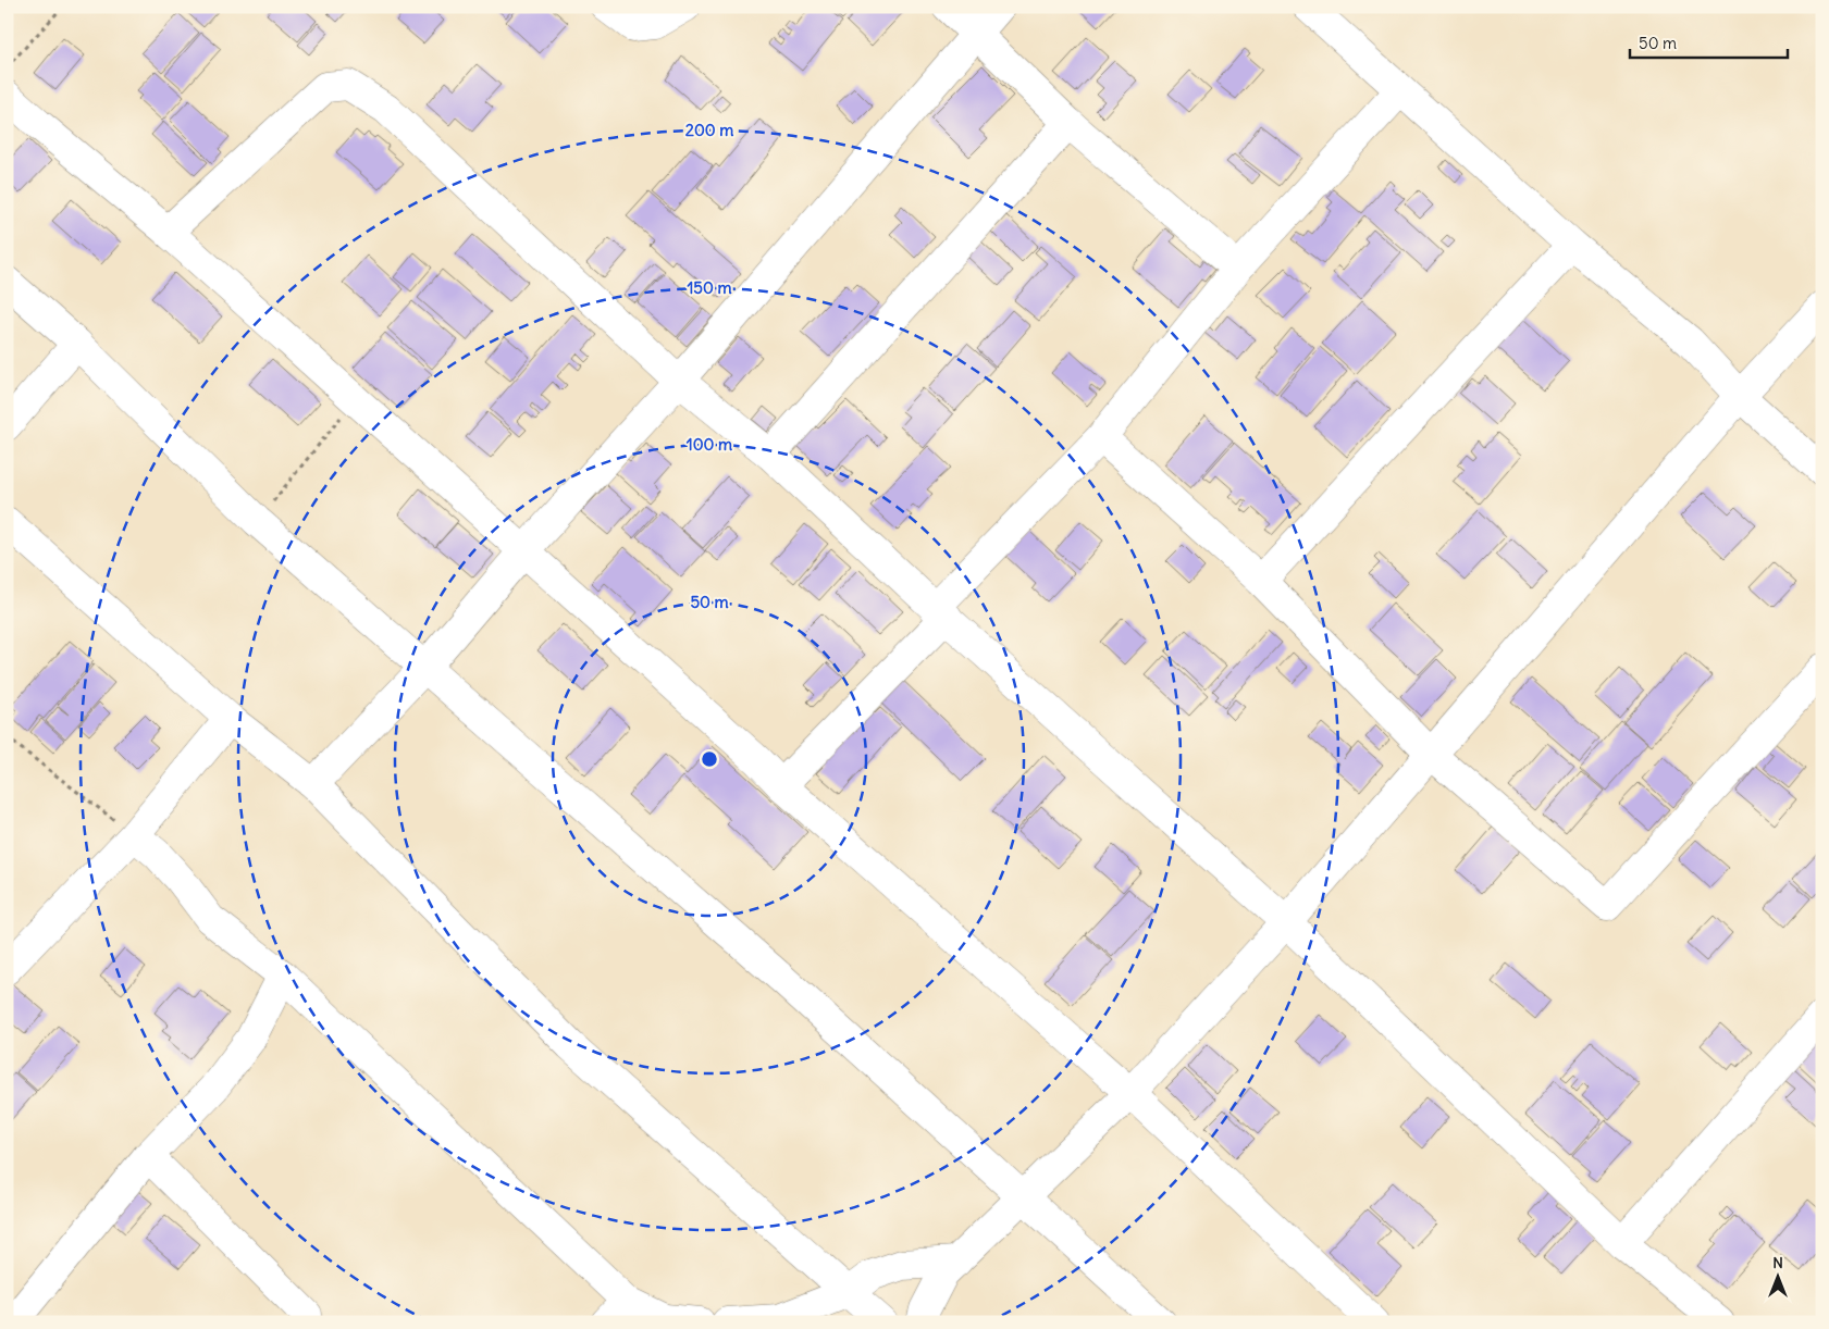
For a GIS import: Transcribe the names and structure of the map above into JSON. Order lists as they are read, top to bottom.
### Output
{
  "scale_bar": "50 m",
  "north": "top",
  "rings": [
    "200 m",
    "150 m",
    "100 m",
    "50 m"
  ]
}
